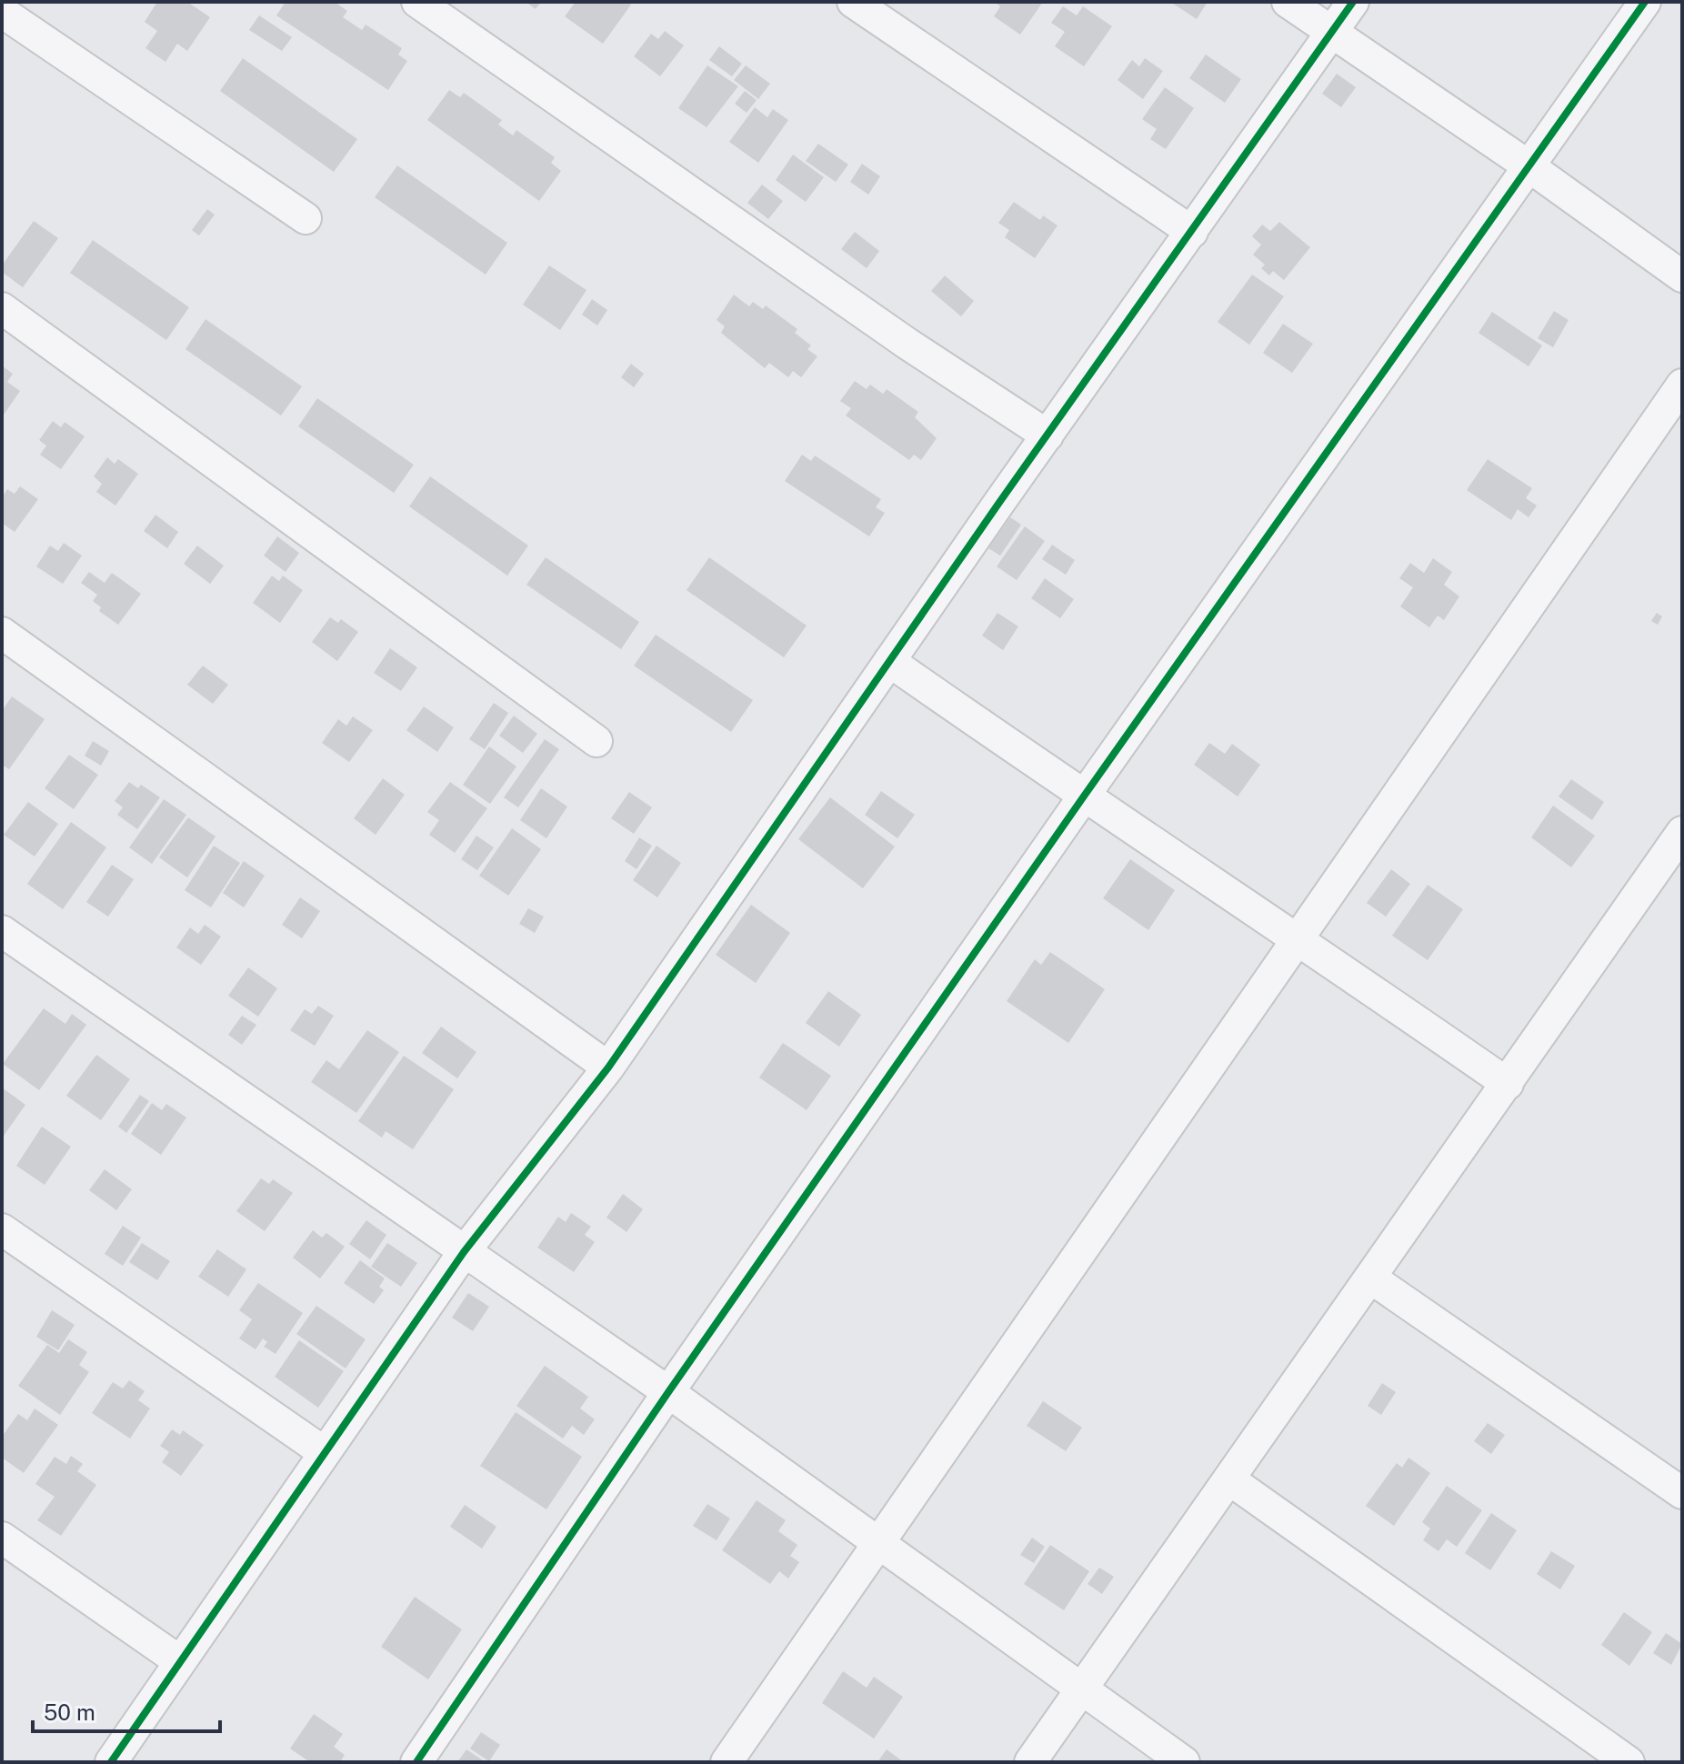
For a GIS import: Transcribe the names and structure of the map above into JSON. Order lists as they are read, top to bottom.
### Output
{
  "scale_bar": "50 m"
}
